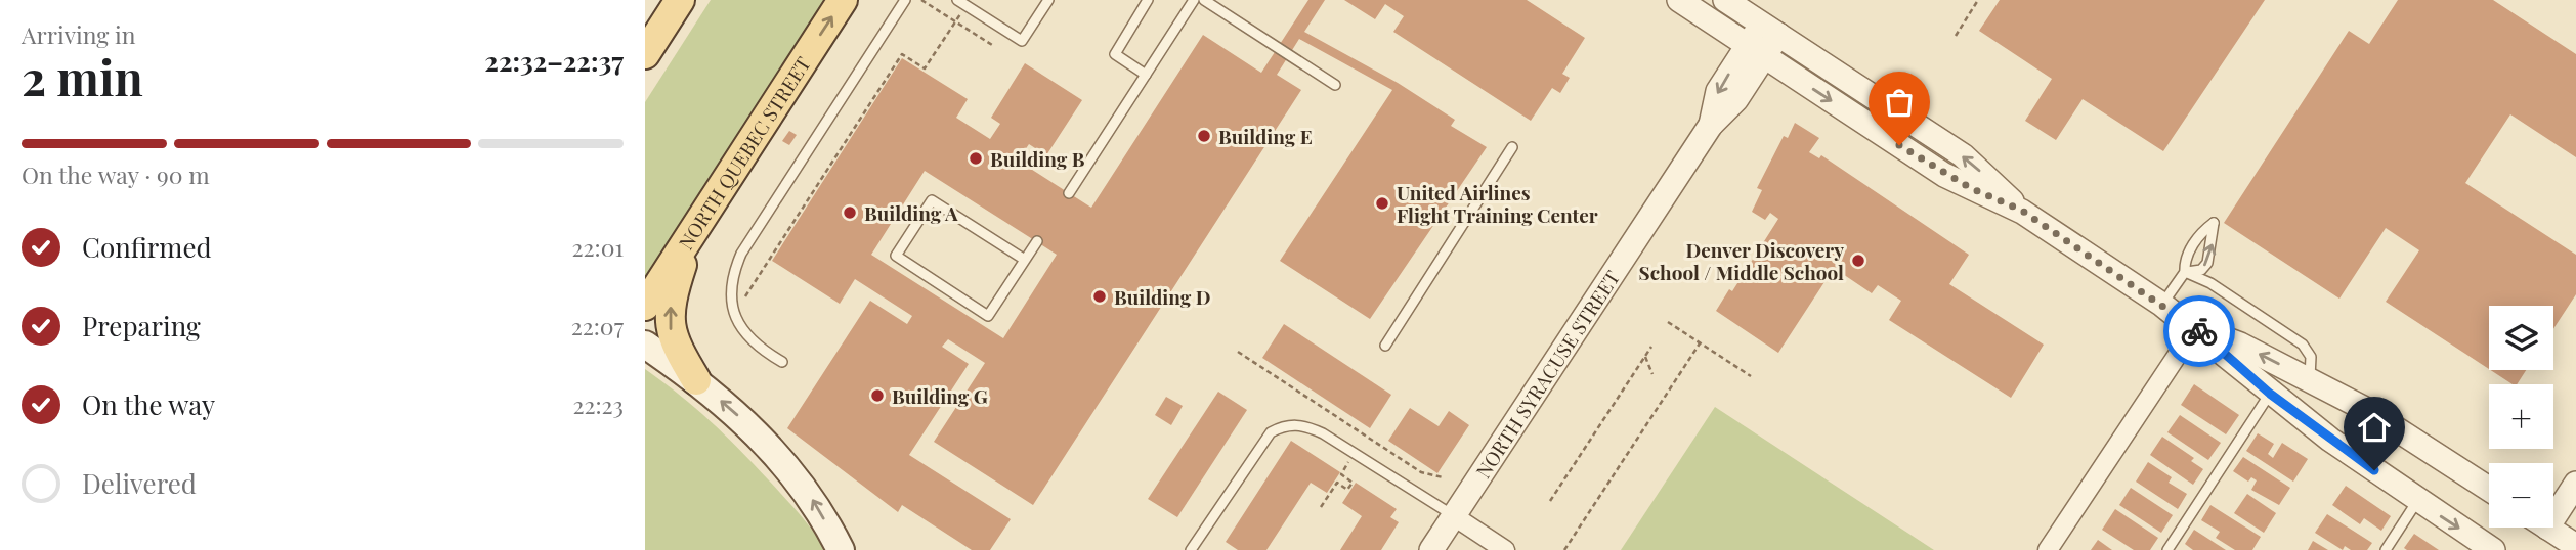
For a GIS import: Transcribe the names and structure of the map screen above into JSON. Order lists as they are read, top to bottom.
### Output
{
  "streets": {
    "main road": ["NORTH QUEBEC STREET"],
    "street": ["NORTH SYRACUSE STREET"]
  },
  "one_way": ["NORTH QUEBEC STREET"],
  "places": [
    "Building E",
    "Building B",
    "United Airlines Flight Training Center",
    "Building A",
    "Denver Discovery School / Middle School",
    "Building D",
    "Building G"
  ],
  "page": {
    "heading": ["2 min", "Arriving in", "22:32–22:37"],
    "bar": "On the way · 90 m",
    "list": [
      ["Confirmed", "22:01"],
      ["Preparing", "22:07"],
      ["On the way", "22:23"],
      "Delivered"
    ],
    "map_buttons": ["+", "−"]
  }
}
